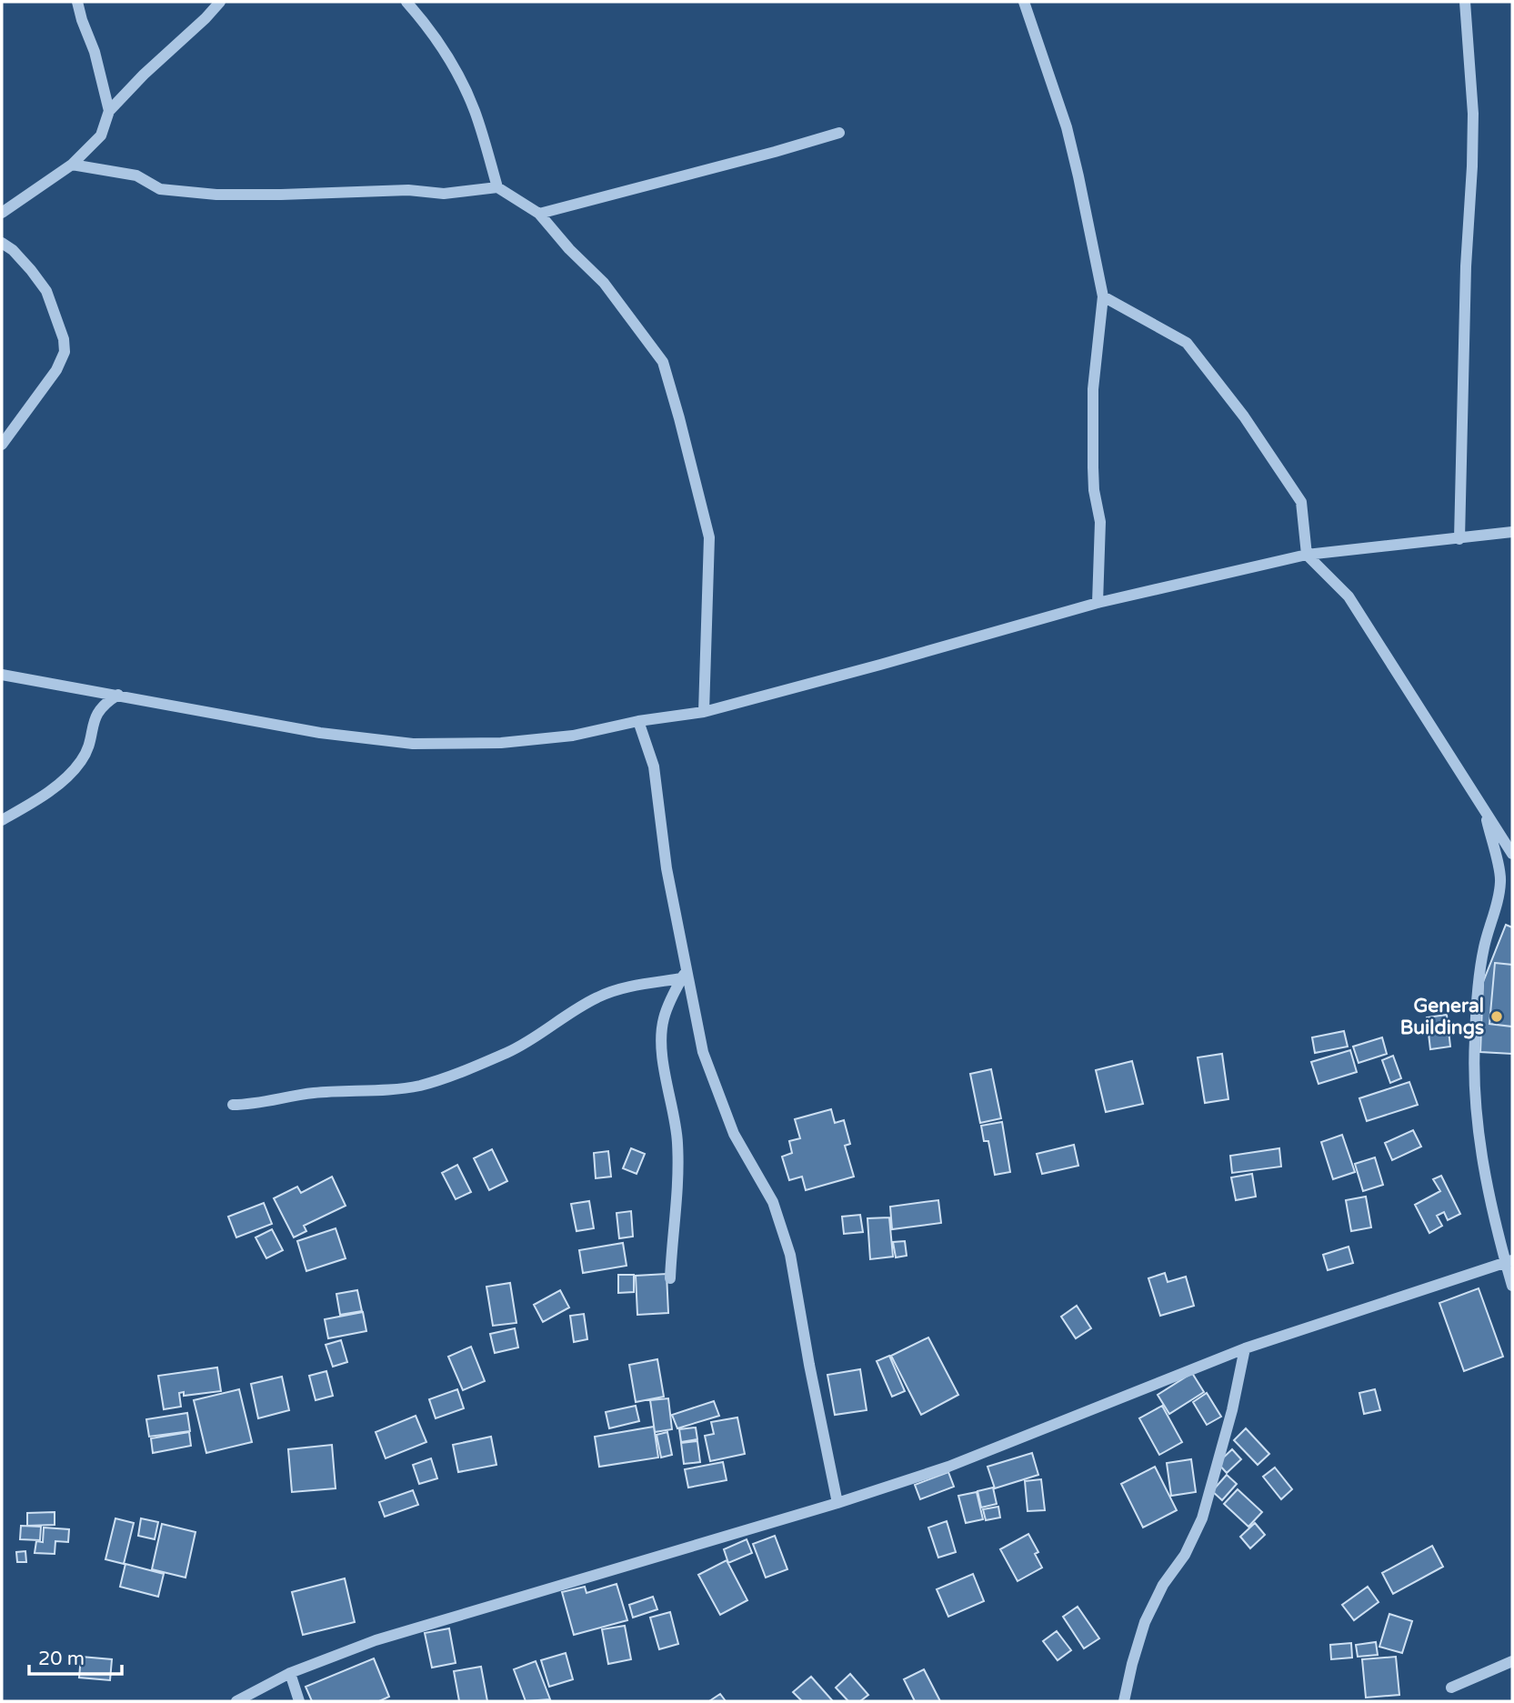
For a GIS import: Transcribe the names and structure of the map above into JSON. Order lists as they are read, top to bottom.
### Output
{
  "places": ["General Buildings"],
  "scale_bar": "20 m"
}
